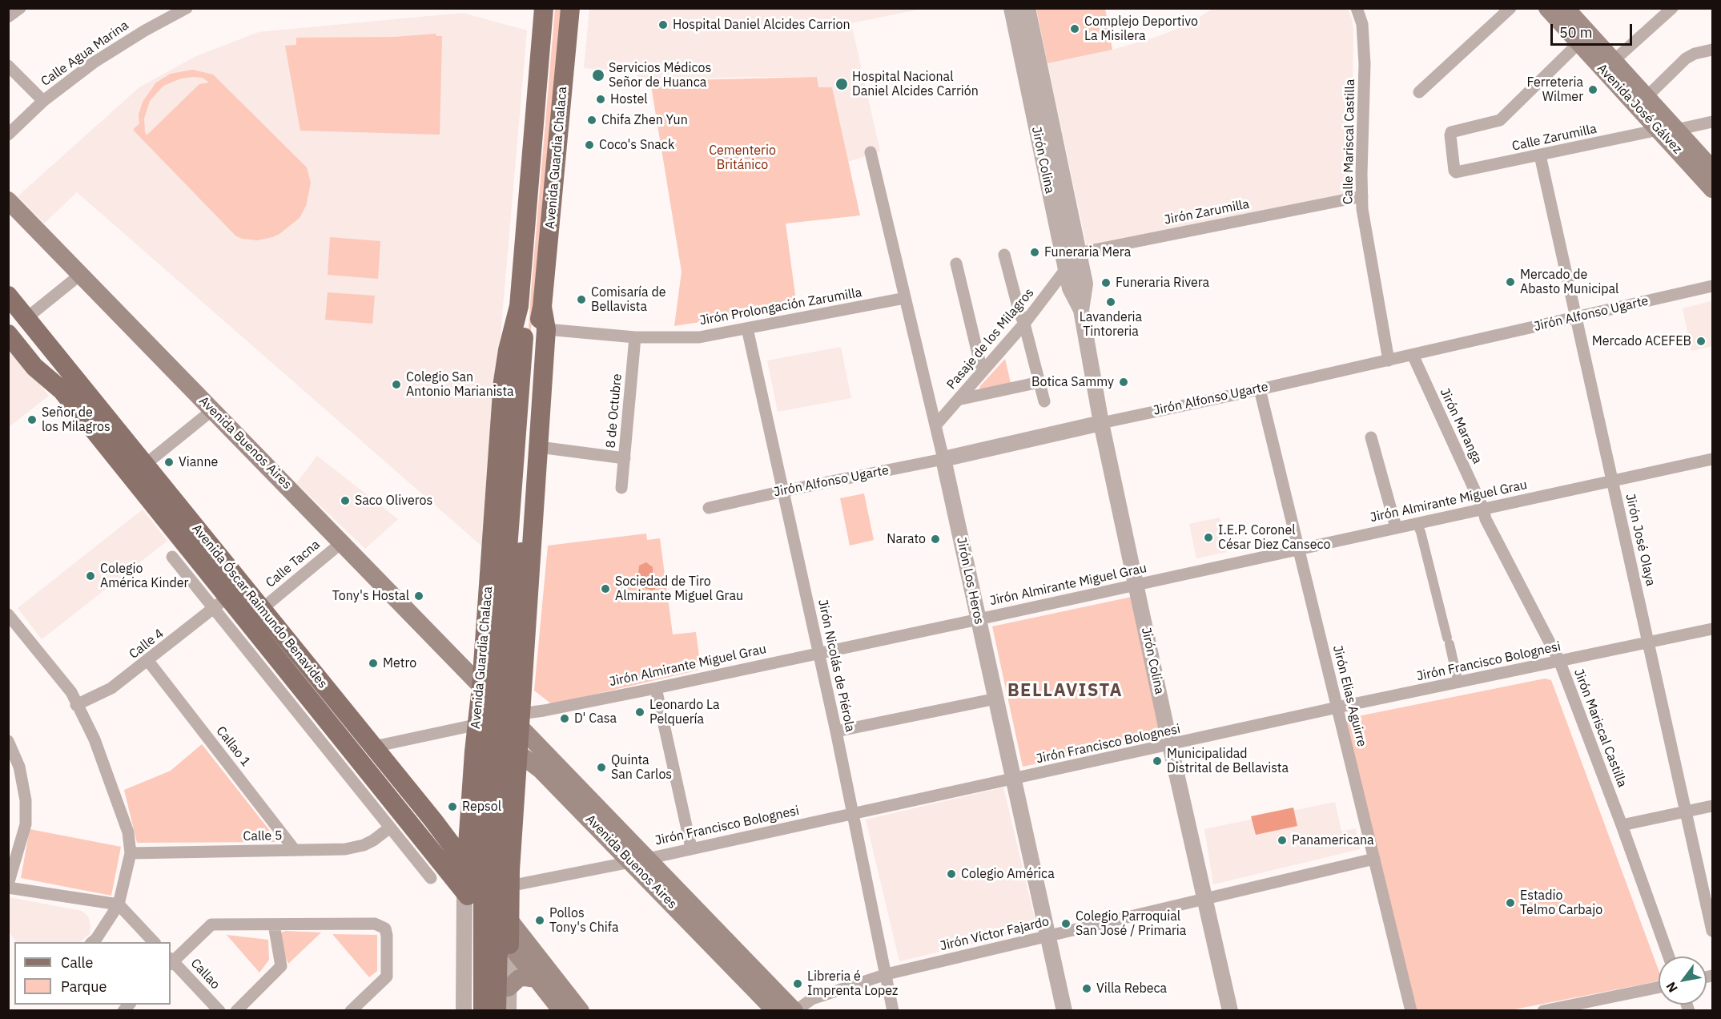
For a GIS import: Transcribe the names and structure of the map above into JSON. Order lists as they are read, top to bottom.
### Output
{
  "streets": {
    "main road": [
      "Avenida José Gálvez",
      "Avenida Guardia Chalaca",
      "Avenida Buenos Aires",
      "Avenida Óscar Raimundo Benavides"
    ],
    "street": [
      "Calle Agua Marina",
      "Calle Zarumilla",
      "Calle Mariscal Castilla",
      "Jirón Colina",
      "Jirón Zarumilla",
      "Jirón Prolongación Zarumilla",
      "Jirón Alfonso Ugarte",
      "Pasaje de los Milagros",
      "8 de Octubre",
      "Jirón Maranga",
      "Jirón Almirante Miguel Grau",
      "Jirón José Olaya",
      "Calle Tacna",
      "Jirón Los Heros",
      "Calle 4",
      "Jirón Francisco Bolognesi",
      "Jirón Nicolás de Piérola",
      "Jirón Elias Aguirre",
      "Jirón Mariscal Castilla",
      "Callao 1",
      "Calle 5",
      "Jirón Víctor Fajardo",
      "Callao"
    ]
  },
  "crossings": [
    ["Avenida José Gálvez", "Calle Zarumilla"],
    ["Calle Zarumilla", "Jirón José Olaya"],
    ["Calle Mariscal Castilla", "Jirón Zarumilla"],
    ["Calle Mariscal Castilla", "Jirón Alfonso Ugarte"],
    ["Avenida Guardia Chalaca", "Jirón Prolongación Zarumilla"],
    ["Avenida Guardia Chalaca", "Avenida Buenos Aires"],
    ["Avenida Guardia Chalaca", "Jirón Almirante Miguel Grau"],
    ["Avenida Guardia Chalaca", "Avenida Óscar Raimundo Benavides"],
    ["Avenida Guardia Chalaca", "Jirón Francisco Bolognesi"],
    ["Jirón Colina", "Jirón Zarumilla"],
    ["Jirón Colina", "Jirón Alfonso Ugarte"],
    ["Jirón Colina", "Pasaje de los Milagros"],
    ["Jirón Colina", "Jirón Almirante Miguel Grau"],
    ["Jirón Colina", "Jirón Francisco Bolognesi"],
    ["Jirón Colina", "Jirón Víctor Fajardo"],
    ["Jirón Prolongación Zarumilla", "8 de Octubre"],
    ["Jirón Prolongación Zarumilla", "Jirón Los Heros"],
    ["Jirón Prolongación Zarumilla", "Jirón Nicolás de Piérola"],
    ["Jirón Alfonso Ugarte", "Jirón Maranga"],
    ["Jirón Alfonso Ugarte", "Jirón José Olaya"],
    ["Jirón Alfonso Ugarte", "Jirón Los Heros"],
    ["Jirón Alfonso Ugarte", "Jirón Nicolás de Piérola"],
    ["Jirón Alfonso Ugarte", "Jirón Elias Aguirre"],
    ["Pasaje de los Milagros", "Jirón Los Heros"],
    ["Jirón Maranga", "Jirón Almirante Miguel Grau"],
    ["Jirón Maranga", "Jirón Mariscal Castilla"],
    ["Avenida Buenos Aires", "Jirón Almirante Miguel Grau"],
    ["Avenida Buenos Aires", "Calle Tacna"],
    ["Avenida Buenos Aires", "Jirón Francisco Bolognesi"],
    ["Avenida Buenos Aires", "Jirón Víctor Fajardo"],
    ["Jirón Almirante Miguel Grau", "Jirón José Olaya"],
    ["Jirón Almirante Miguel Grau", "Jirón Los Heros"],
    ["Jirón Almirante Miguel Grau", "Avenida Óscar Raimundo Benavides"],
    ["Jirón Almirante Miguel Grau", "Jirón Nicolás de Piérola"],
    ["Jirón Almirante Miguel Grau", "Jirón Elias Aguirre"],
    ["Jirón Almirante Miguel Grau", "Jirón Mariscal Castilla"],
    ["Jirón José Olaya", "Jirón Francisco Bolognesi"],
    ["Calle Tacna", "Avenida Óscar Raimundo Benavides"],
    ["Jirón Los Heros", "Jirón Francisco Bolognesi"],
    ["Jirón Los Heros", "Jirón Víctor Fajardo"],
    ["Avenida Óscar Raimundo Benavides", "Calle 4"],
    ["Avenida Óscar Raimundo Benavides", "Calle 5"],
    ["Calle 4", "Callao 1"],
    ["Jirón Francisco Bolognesi", "Jirón Nicolás de Piérola"],
    ["Jirón Francisco Bolognesi", "Jirón Elias Aguirre"],
    ["Jirón Francisco Bolognesi", "Jirón Mariscal Castilla"],
    ["Jirón Nicolás de Piérola", "Jirón Víctor Fajardo"],
    ["Jirón Elias Aguirre", "Jirón Víctor Fajardo"],
    ["Callao 1", "Calle 5"]
  ],
  "districts": ["BELLAVISTA"],
  "parks": ["Cementerio Británico"],
  "places": [
    "Hospital Daniel Alcides Carrion",
    "Complejo Deportivo La Misilera",
    "Servicios Médicos Señor de Huanca",
    "Hospital Nacional Daniel Alcides Carrión",
    "Ferreteria Wilmer",
    "Hostel",
    "Chifa Zhen Yun",
    "Coco's Snack",
    "Funeraria Mera",
    "Mercado de Abasto Municipal",
    "Funeraria Rivera",
    "Comisaría de Bellavista",
    "Lavanderia Tintoreria",
    "Mercado ACEFEB",
    "Botica Sammy",
    "Colegio San Antonio Marianista",
    "Señor de los Milagros",
    "Vianne",
    "Saco Oliveros",
    "I.E.P. Coronel César Diez Canseco",
    "Narato",
    "Colegio América Kinder",
    "Sociedad de Tiro Almirante Miguel Grau",
    "Tony's Hostal",
    "Metro",
    "Leonardo La Pelquería",
    "D' Casa",
    "Municipalidad Distrital de Bellavista",
    "Quinta San Carlos",
    "Repsol",
    "Panamericana",
    "Colegio América",
    "Estadio Telmo Carbajo",
    "Pollos Tony's Chifa",
    "Colegio Parroquial San José / Primaria",
    "Libreria é Imprenta Lopez",
    "Villa Rebeca"
  ],
  "legend": ["Calle", "Parque"],
  "scale_bar": "50 m",
  "north": "bottom left"
}
